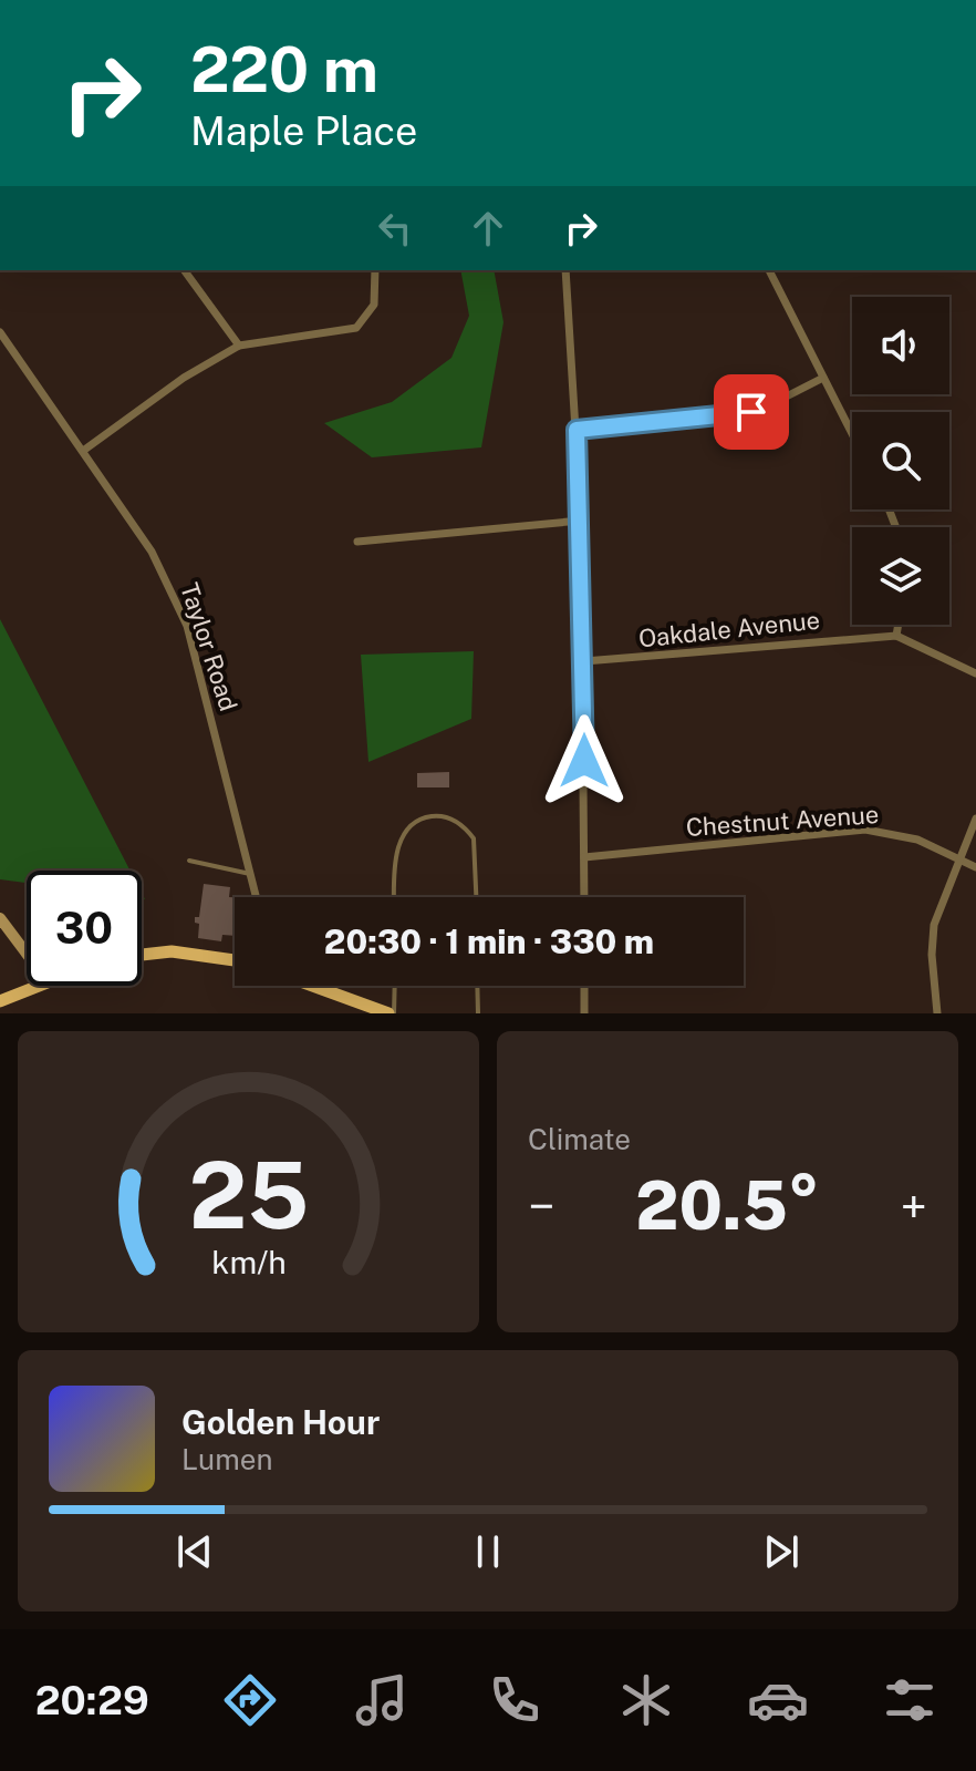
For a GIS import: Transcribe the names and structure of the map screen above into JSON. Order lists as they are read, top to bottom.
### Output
{
  "streets": {
    "street": ["Oakdale Avenue", "Taylor Road", "Chestnut Avenue"]
  },
  "page": {
    "turn": ["220 m", "Maple Place"],
    "limit": "30",
    "trip": "20:30 · 1 min · 330 m",
    "tile": "Climate",
    "heat": ["−", "20.5°", "+"],
    "song": ["Golden Hour", "Lumen"],
    "tabs": "20:29",
    "gauge": ["25", "km/h"]
  }
}
